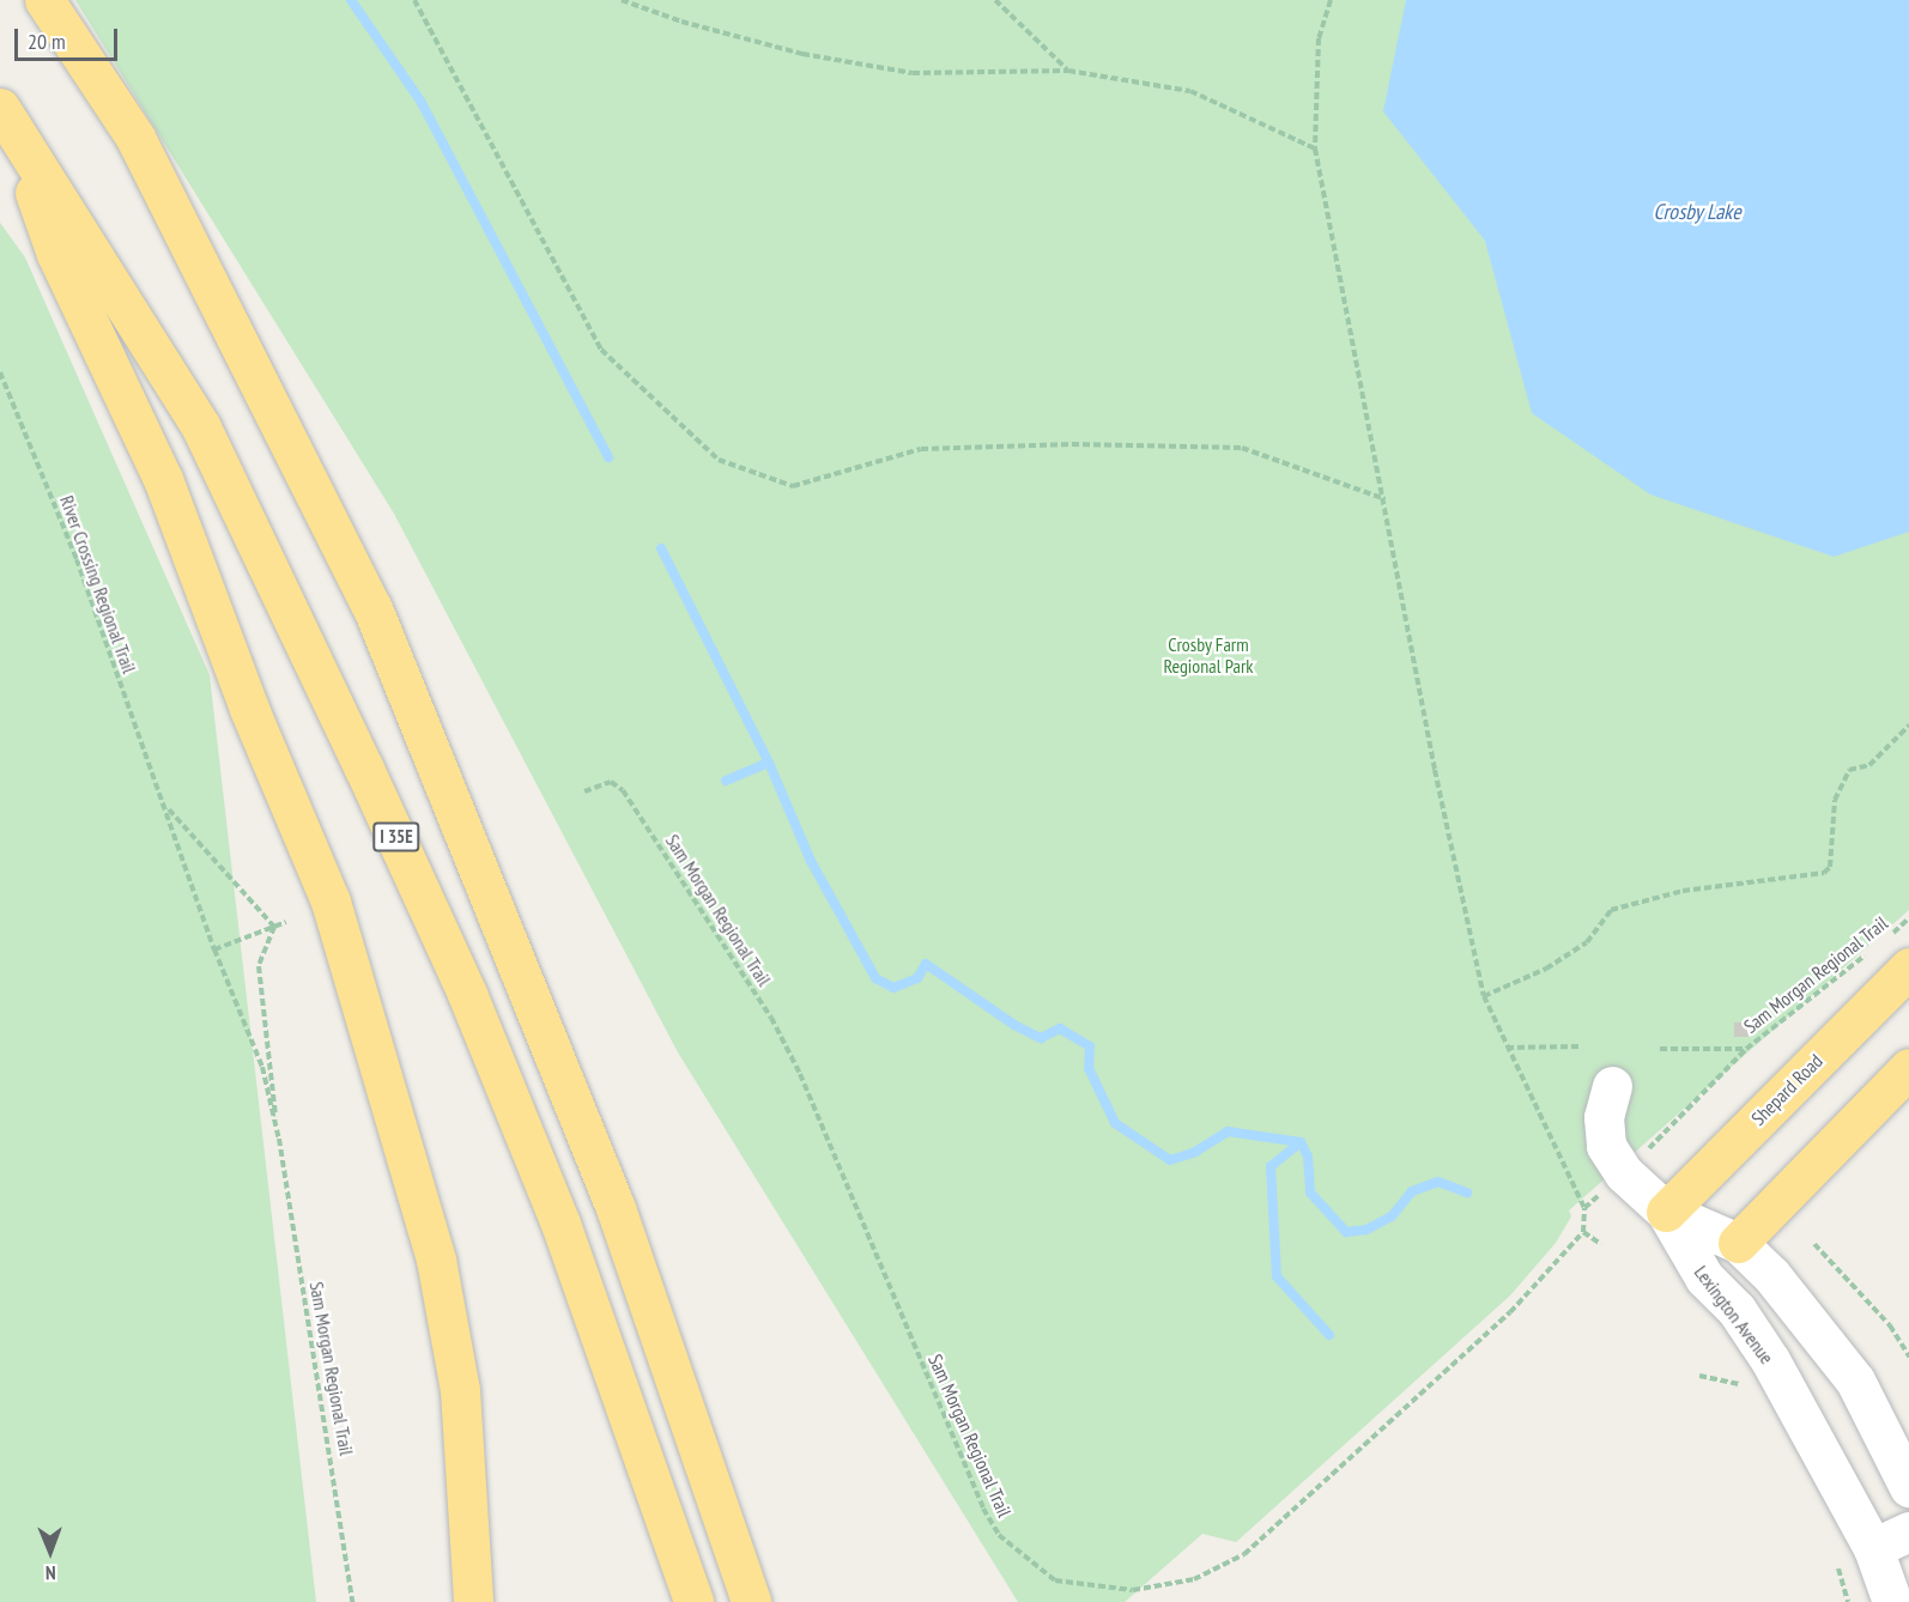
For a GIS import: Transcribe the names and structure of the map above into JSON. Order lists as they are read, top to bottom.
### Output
{
  "streets": {
    "highway": ["I 35E", "Shepard Road"],
    "street": ["Lexington Avenue"],
    "path": ["River Crossing Regional Trail", "Sam Morgan Regional Trail"]
  },
  "crossings": [
    ["River Crossing Regional Trail", "Sam Morgan Regional Trail"],
    ["Sam Morgan Regional Trail", "Shepard Road"],
    ["Shepard Road", "Lexington Avenue"]
  ],
  "water": ["Crosby Lake"],
  "parks": ["Crosby Farm Regional Park"],
  "scale_bar": "20 m",
  "north": "bottom"
}
